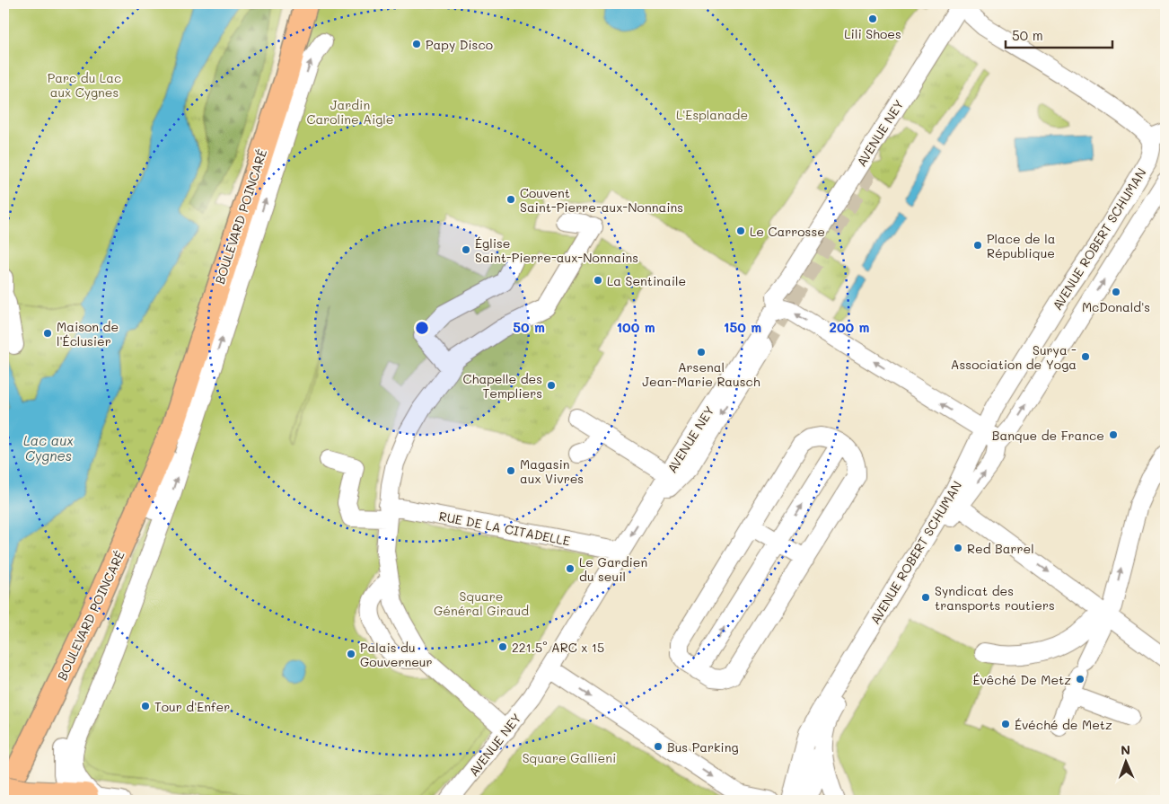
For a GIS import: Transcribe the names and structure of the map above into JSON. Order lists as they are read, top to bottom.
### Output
{
  "streets": {
    "main road": ["BOULEVARD POINCARÉ"],
    "street": ["AVENUE NEY", "AVENUE ROBERT SCHUMAN", "RUE DE LA CITADELLE"]
  },
  "crossings": [
    ["AVENUE NEY", "RUE DE LA CITADELLE"]
  ],
  "water": ["Lac aux Cygnes"],
  "parks": [
    "Parc du Lac aux Cygnes",
    "Jardin Caroline Aigle",
    "L'Esplanade",
    "Square Général Giraud",
    "Square Gallieni"
  ],
  "places": [
    "Lili Shoes",
    "Papy Disco",
    "Couvent Saint-Pierre-aux-Nonnains",
    "Le Carrosse",
    "Place de la République",
    "Église Saint-Pierre-aux-Nonnains",
    "La Sentinaile",
    "McDonald's",
    "Maison de l'Éclusier",
    "Arsenal Jean-Marie Rausch",
    "Surya - Association de Yoga",
    "Chapelle des Templiers",
    "Banque de France",
    "Magasin aux Vivres",
    "Red Barrel",
    "Le Gardien du seuil",
    "Syndicat des transports routiers",
    "221.5° ARC x 15",
    "Palais du Gouverneur",
    "Évêché De Metz",
    "Tour d'Enfer",
    "Évéché de Metz",
    "Bus Parking"
  ],
  "scale_bar": "50 m",
  "north": "top",
  "rings": [
    "50 m",
    "100 m",
    "150 m",
    "200 m"
  ]
}
